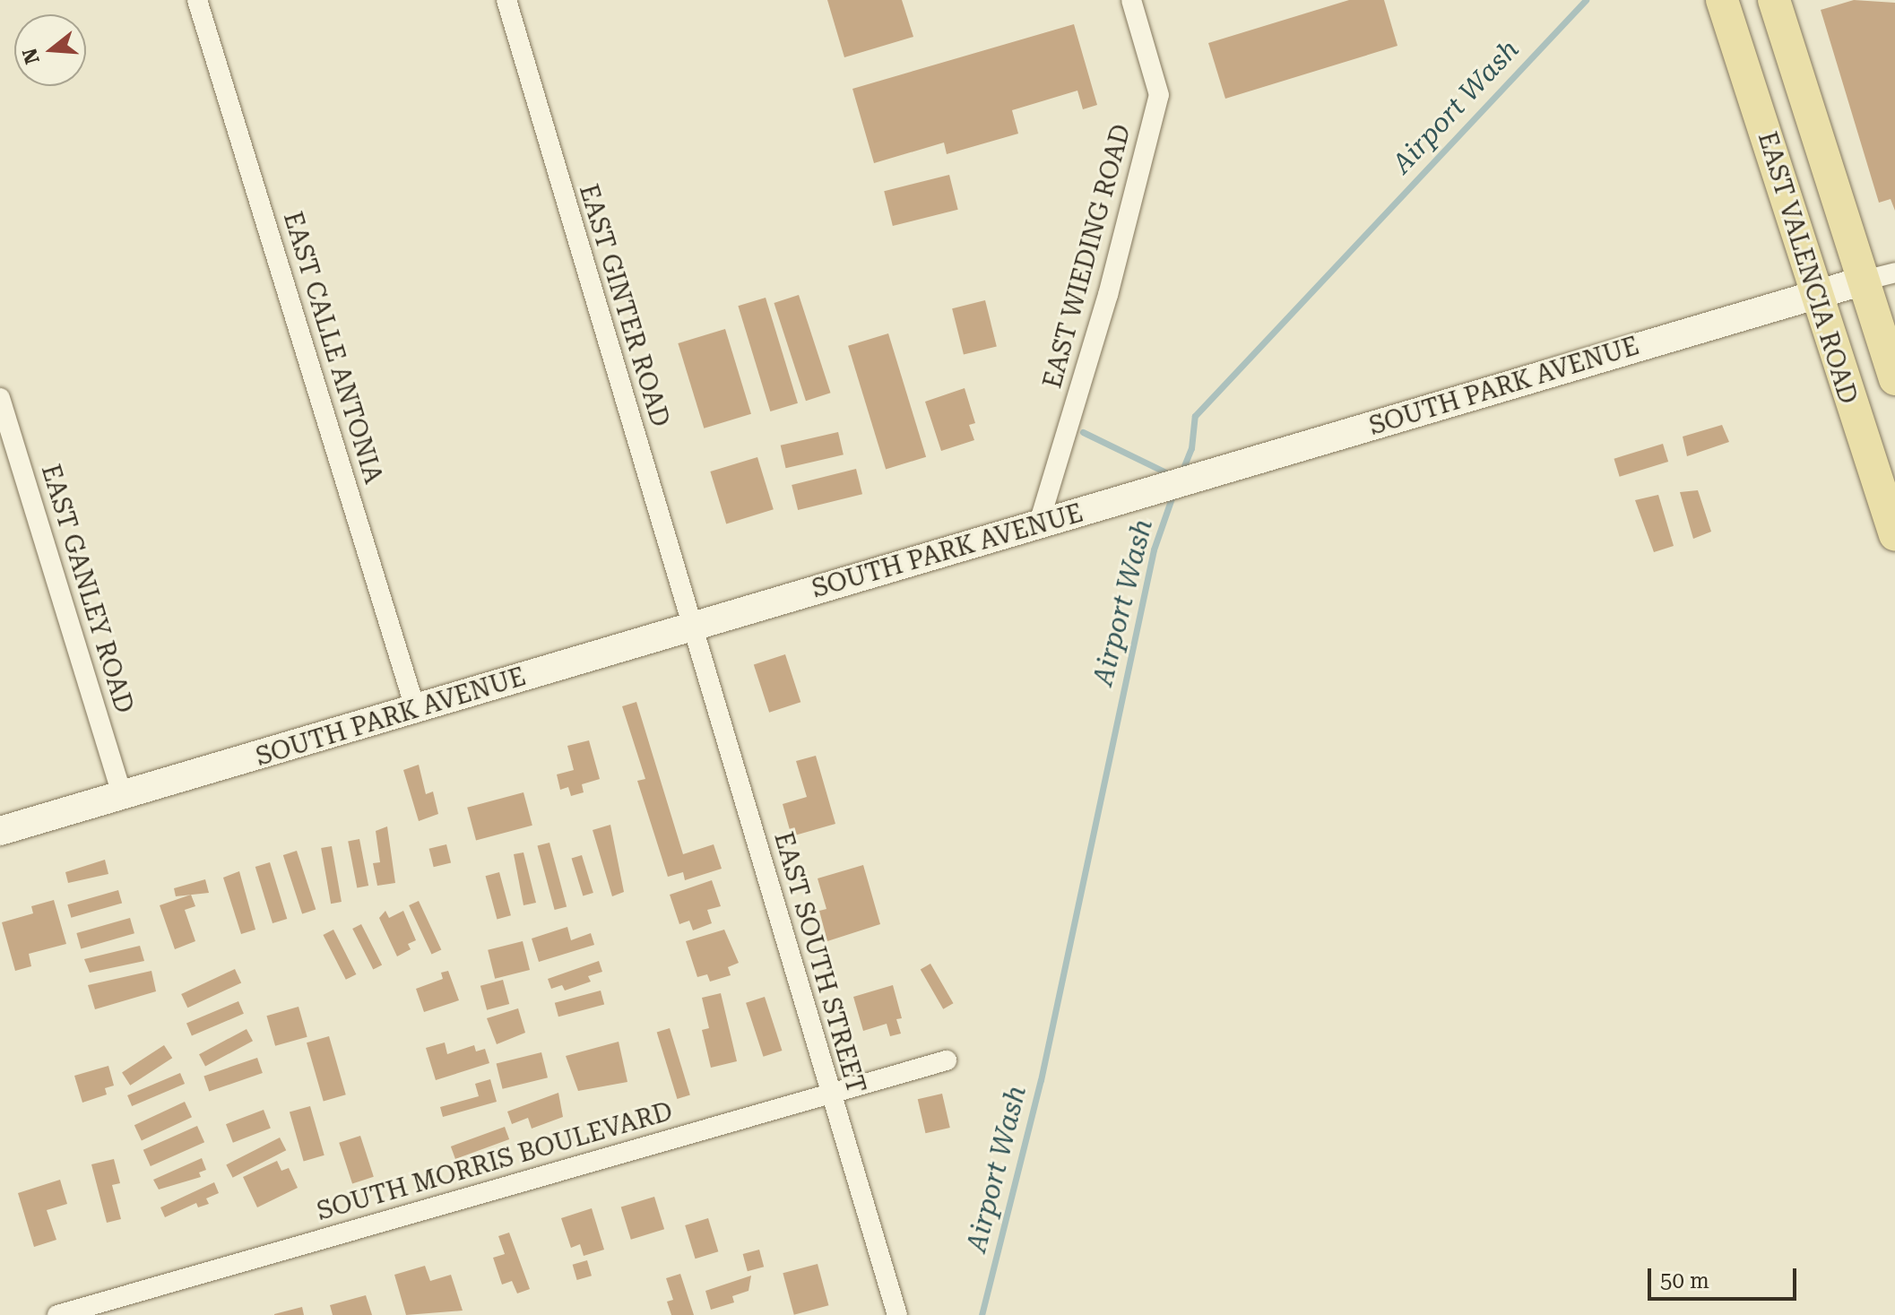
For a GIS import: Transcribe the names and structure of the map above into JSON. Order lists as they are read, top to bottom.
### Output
{
  "streets": {
    "main road": ["EAST VALENCIA ROAD", "SOUTH PARK AVENUE"],
    "street": [
      "EAST WIEDING ROAD",
      "EAST GINTER ROAD",
      "EAST CALLE ANTONIA",
      "EAST GANLEY ROAD",
      "EAST SOUTH STREET",
      "SOUTH MORRIS BOULEVARD"
    ]
  },
  "crossings": [
    ["EAST WIEDING ROAD", "SOUTH PARK AVENUE"],
    ["EAST VALENCIA ROAD", "SOUTH PARK AVENUE"],
    ["EAST GINTER ROAD", "SOUTH PARK AVENUE"],
    ["EAST GINTER ROAD", "EAST SOUTH STREET"],
    ["EAST CALLE ANTONIA", "SOUTH PARK AVENUE"],
    ["SOUTH PARK AVENUE", "EAST GANLEY ROAD"],
    ["SOUTH PARK AVENUE", "EAST SOUTH STREET"],
    ["EAST SOUTH STREET", "SOUTH MORRIS BOULEVARD"]
  ],
  "water": ["Airport Wash"],
  "scale_bar": "50 m",
  "north": "left"
}
